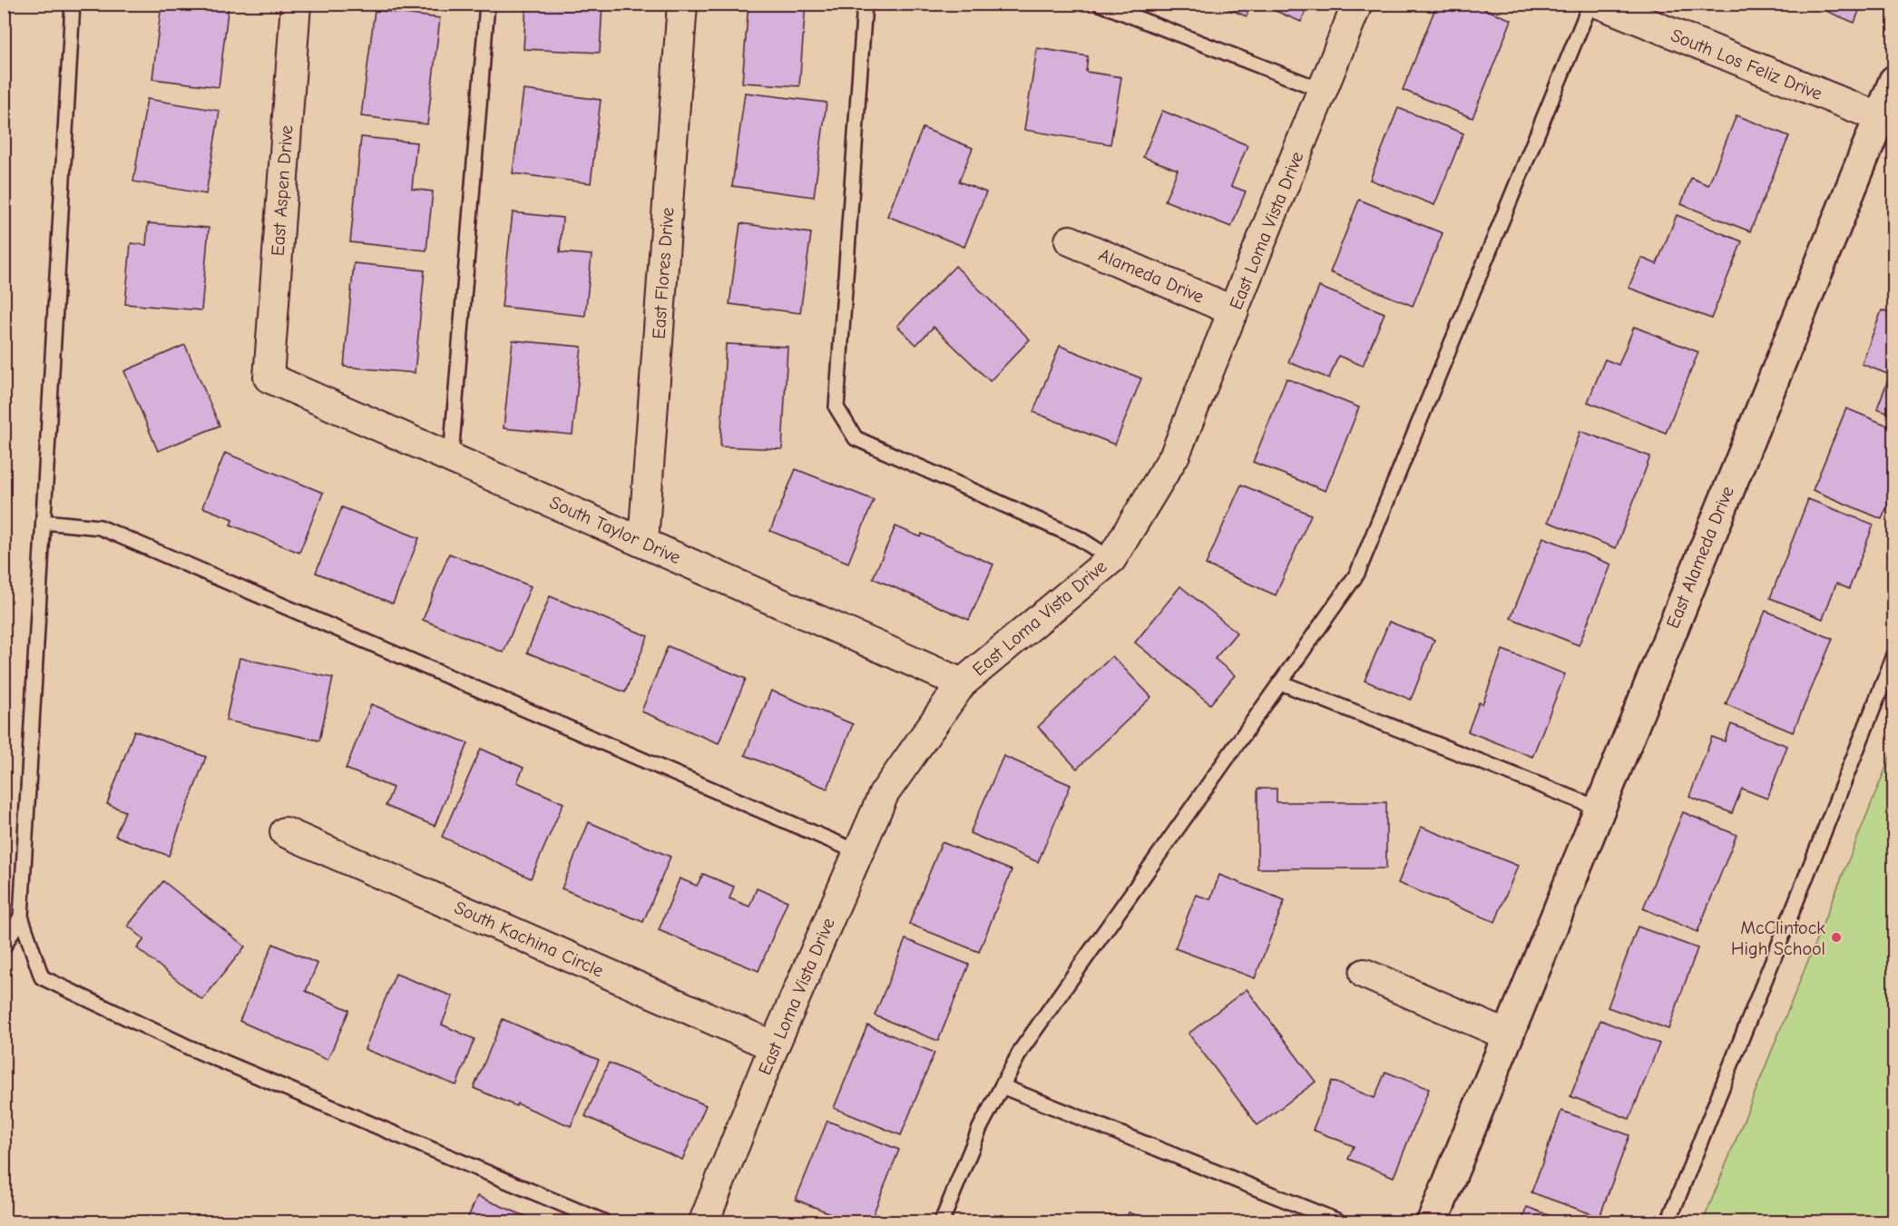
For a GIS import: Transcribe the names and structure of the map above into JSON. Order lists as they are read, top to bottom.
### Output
{
  "streets": {
    "street": [
      "South Los Feliz Drive",
      "East Aspen Drive",
      "East Loma Vista Drive",
      "East Flores Drive",
      "Alameda Drive",
      "South Taylor Drive",
      "East Alameda Drive",
      "South Kachina Circle"
    ]
  },
  "crossings": [
    ["South Los Feliz Drive", "East Alameda Drive"],
    ["East Aspen Drive", "South Taylor Drive"],
    ["East Loma Vista Drive", "Alameda Drive"],
    ["East Loma Vista Drive", "South Taylor Drive"],
    ["East Loma Vista Drive", "South Kachina Circle"],
    ["East Flores Drive", "South Taylor Drive"]
  ],
  "places": ["McClintock High School"]
}
